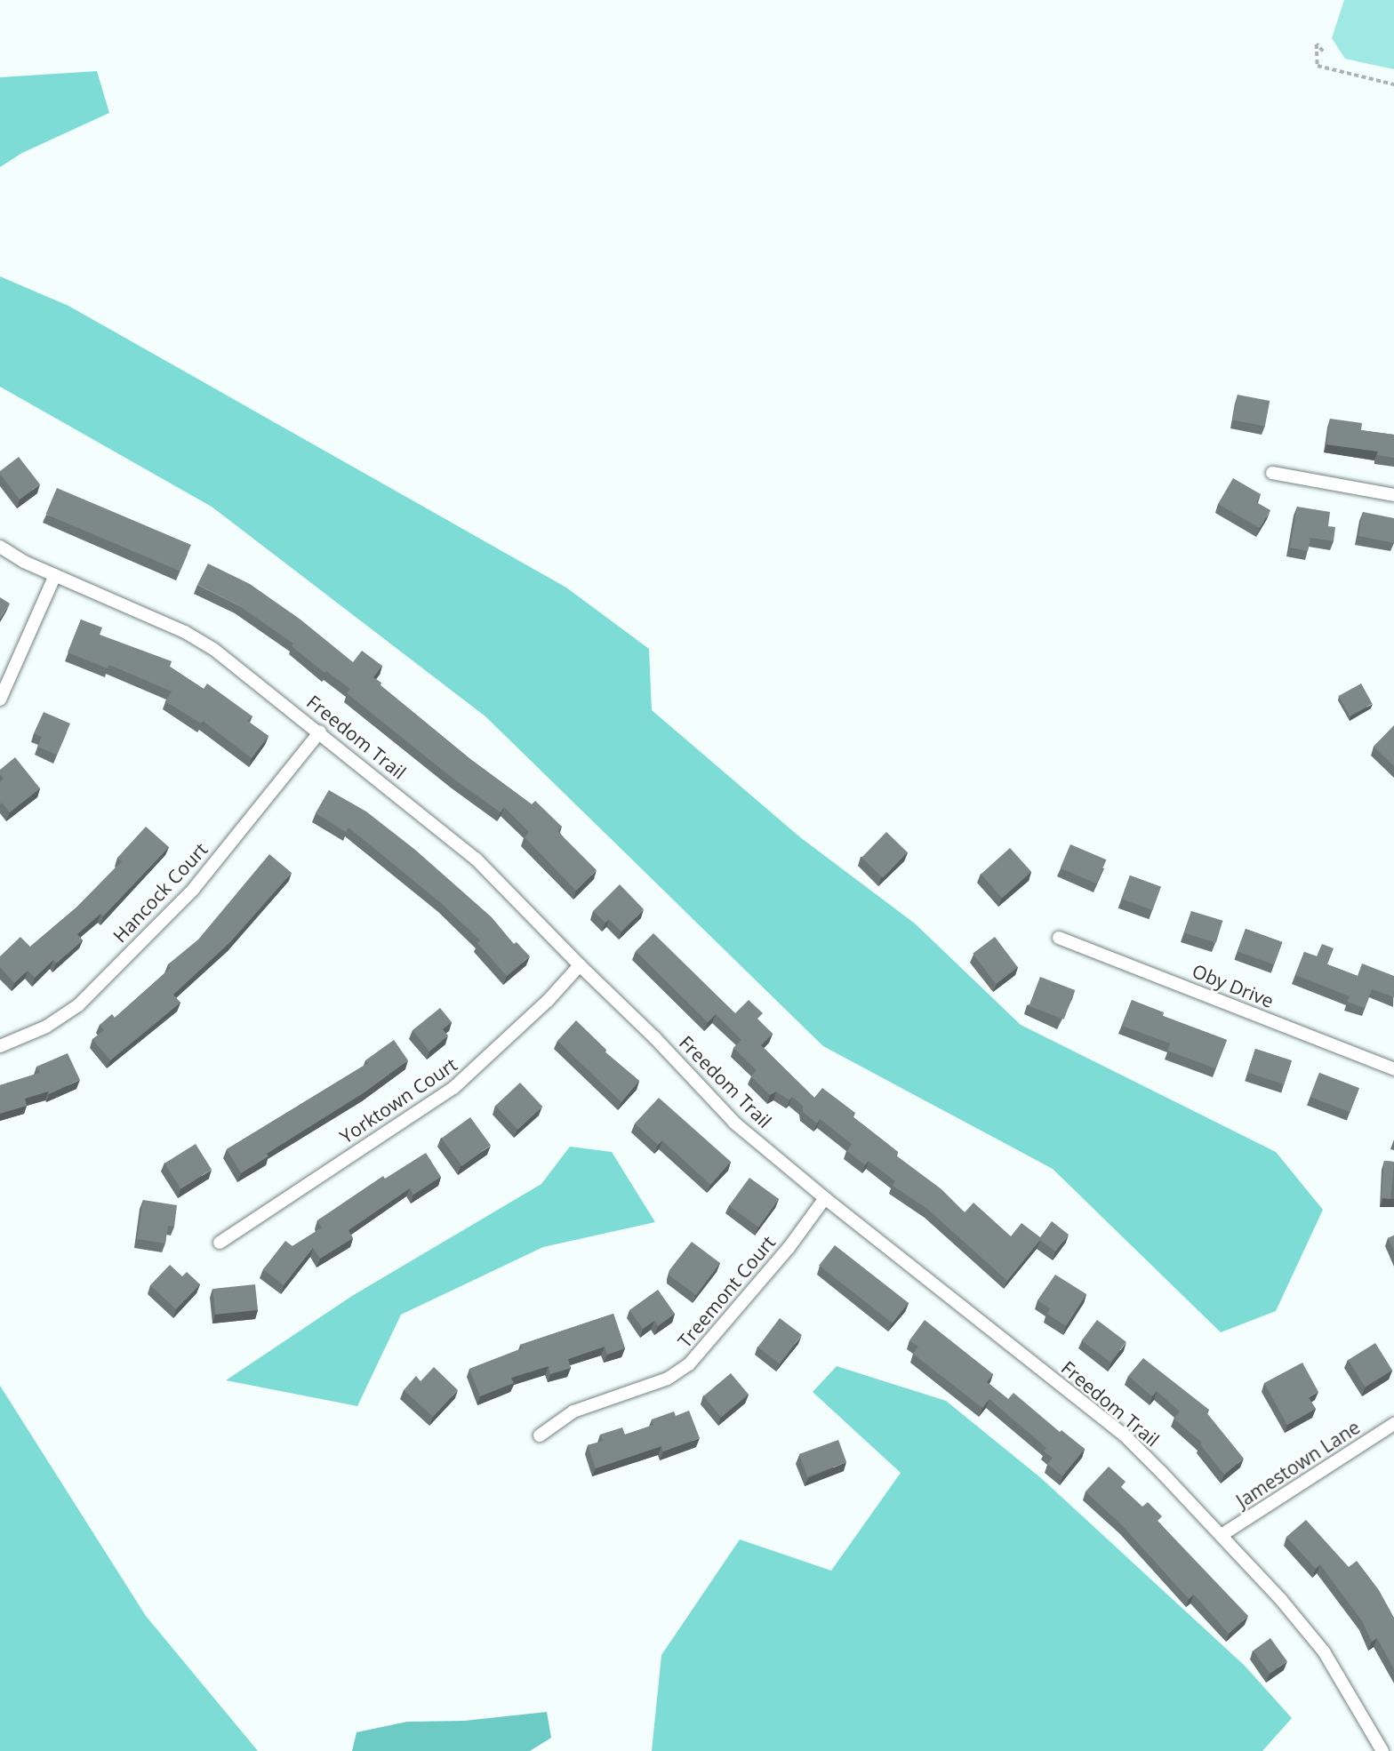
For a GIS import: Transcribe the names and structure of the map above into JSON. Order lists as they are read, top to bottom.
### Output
{
  "streets": {
    "street": [
      "Freedom Trail",
      "Hancock Court",
      "Oby Drive",
      "Yorktown Court",
      "Treemont Court",
      "Jamestown Lane"
    ]
  },
  "crossings": [
    ["Freedom Trail", "Hancock Court"],
    ["Freedom Trail", "Yorktown Court"],
    ["Freedom Trail", "Treemont Court"],
    ["Freedom Trail", "Jamestown Lane"]
  ]
}
